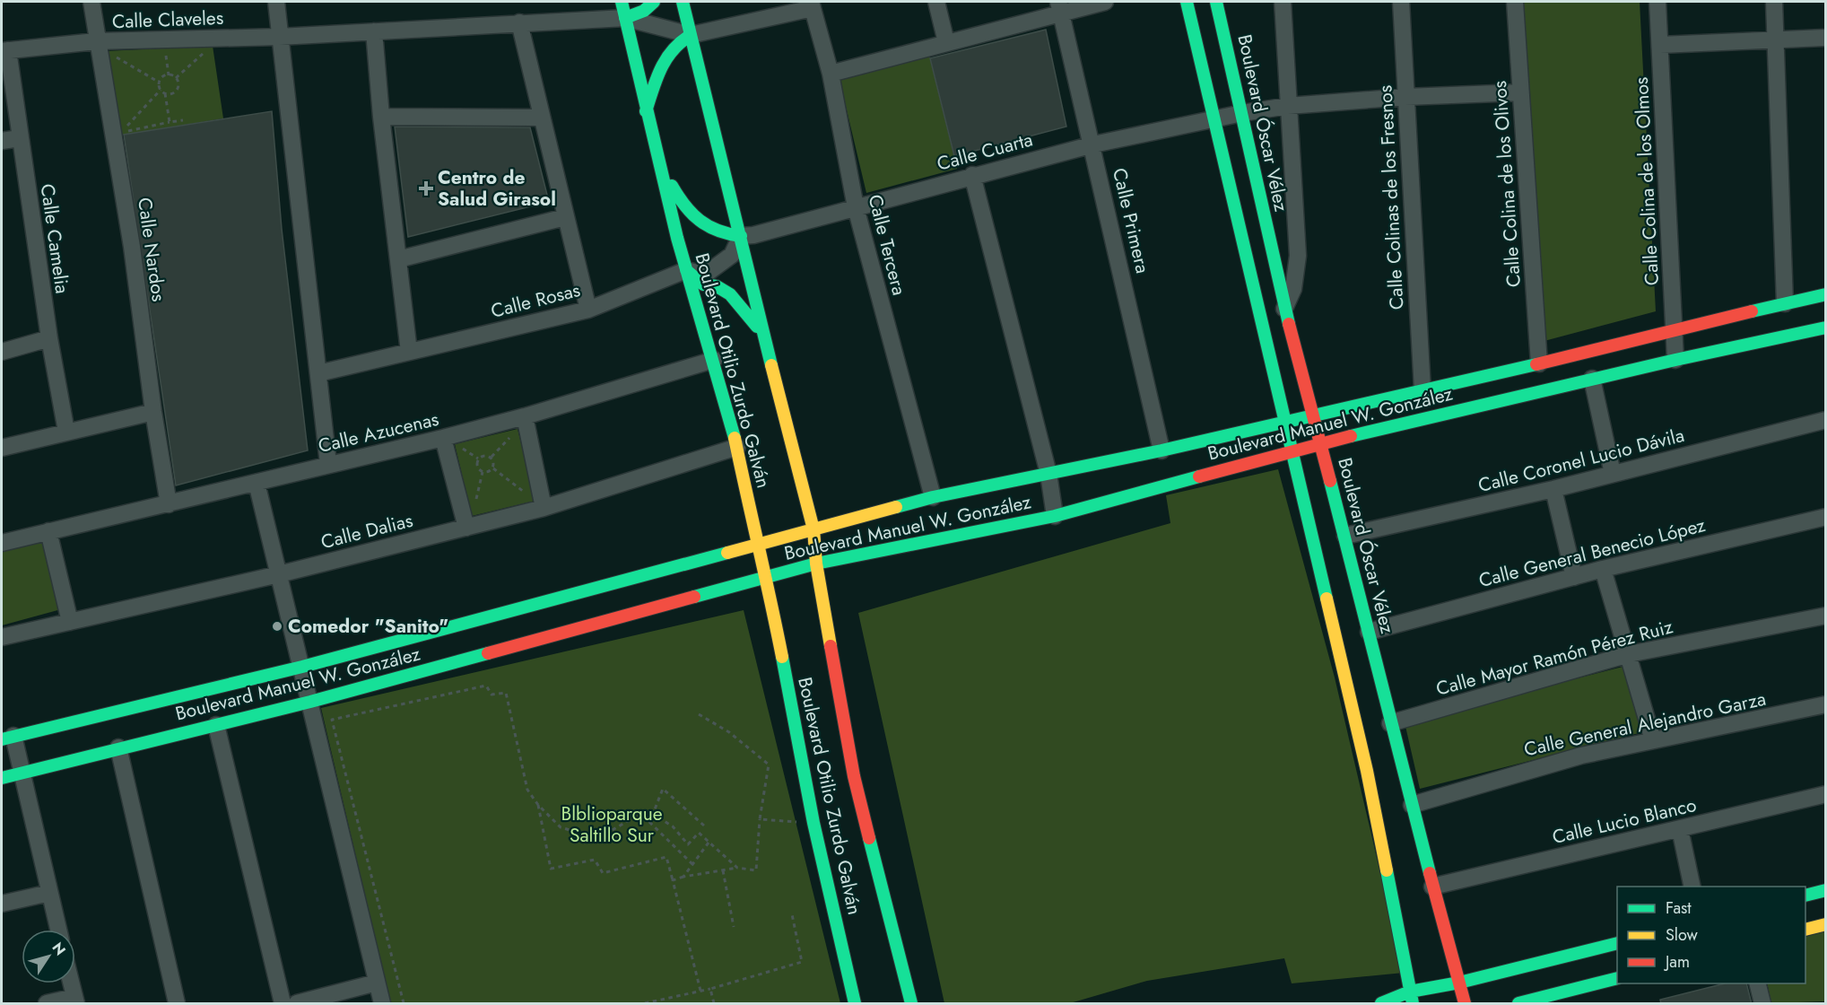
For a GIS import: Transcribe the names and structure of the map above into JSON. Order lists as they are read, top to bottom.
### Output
{
  "streets": {
    "street": [
      "Calle Claveles",
      "Boulevard Óscar Vélez",
      "Calle Cuarta",
      "Calle Colina de los Olmos",
      "Calle Colina de los Olivos",
      "Calle Colinas de los Fresnos",
      "Calle Primera",
      "Calle Camelia",
      "Calle Tercera",
      "Calle Nardos",
      "Calle Rosas",
      "Boulevard Otilio Zurdo Galván",
      "Boulevard Manuel W. González",
      "Calle Azucenas",
      "Calle Coronel Lucio Dávila",
      "Calle Dalias",
      "Calle General Benecio López",
      "Calle Mayor Ramón Pérez Ruiz",
      "Calle General Alejandro Garza",
      "Calle Lucio Blanco"
    ]
  },
  "crossings": [
    ["Calle Claveles", "Calle Camelia"],
    ["Calle Claveles", "Calle Nardos"],
    ["Calle Claveles", "Boulevard Otilio Zurdo Galván"],
    ["Boulevard Óscar Vélez", "Calle Cuarta"],
    ["Boulevard Óscar Vélez", "Boulevard Manuel W. González"],
    ["Boulevard Óscar Vélez", "Calle Coronel Lucio Dávila"],
    ["Boulevard Óscar Vélez", "Calle General Benecio López"],
    ["Boulevard Óscar Vélez", "Calle Mayor Ramón Pérez Ruiz"],
    ["Boulevard Óscar Vélez", "Calle General Alejandro Garza"],
    ["Boulevard Óscar Vélez", "Calle Lucio Blanco"],
    ["Calle Cuarta", "Calle Colina de los Olivos"],
    ["Calle Cuarta", "Calle Colinas de los Fresnos"],
    ["Calle Cuarta", "Calle Primera"],
    ["Calle Cuarta", "Calle Tercera"],
    ["Calle Cuarta", "Calle Rosas"],
    ["Calle Cuarta", "Boulevard Otilio Zurdo Galván"],
    ["Calle Colina de los Olmos", "Boulevard Manuel W. González"],
    ["Calle Colina de los Olivos", "Boulevard Manuel W. González"],
    ["Calle Colinas de los Fresnos", "Boulevard Manuel W. González"],
    ["Calle Primera", "Boulevard Manuel W. González"],
    ["Calle Tercera", "Boulevard Manuel W. González"],
    ["Calle Nardos", "Calle Azucenas"],
    ["Calle Rosas", "Boulevard Otilio Zurdo Galván"],
    ["Boulevard Otilio Zurdo Galván", "Boulevard Manuel W. González"],
    ["Boulevard Otilio Zurdo Galván", "Calle Azucenas"],
    ["Boulevard Otilio Zurdo Galván", "Calle Dalias"]
  ],
  "parks": ["Blblioparque Saltillo Sur"],
  "places": {
    "health": ["Centro de Salud Girasol"],
    "other": ["Comedor \"Sanito\""]
  },
  "legend": ["Fast", "Slow", "Jam"],
  "north": "top right"
}
